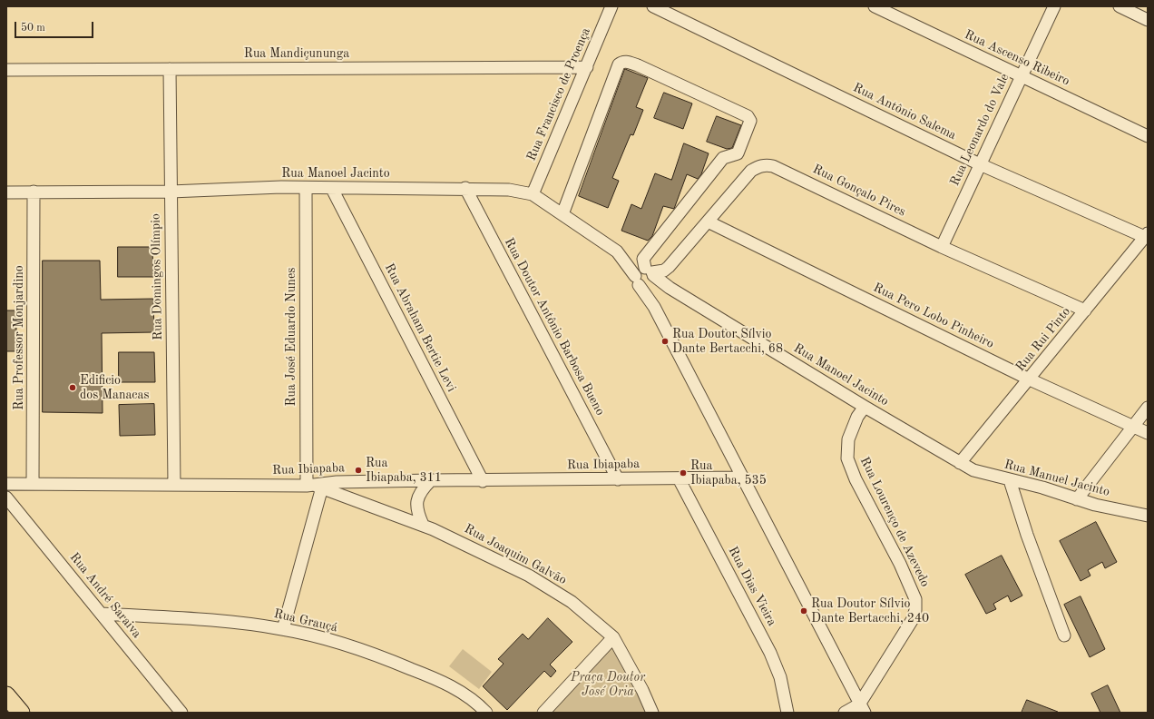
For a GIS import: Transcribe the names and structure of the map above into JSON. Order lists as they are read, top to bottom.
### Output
{
  "streets": {
    "street": [
      "Rua Mandiçununga",
      "Rua Ascenso Ribeiro",
      "Rua Francisco de Proença",
      "Rua Antônio Salema",
      "Rua Leonardo do Vale",
      "Rua Manoel Jacinto",
      "Rua Gonçalo Pires",
      "Rua Domingos Olímpio",
      "Rua Pero Lobo Pinheiro",
      "Rua Doutor Antônio Barbosa Bueno",
      "Rua Abraham Bertie Levi",
      "Rua José Eduardo Nunes",
      "Rua Professor Monjardino",
      "Rua Rui Pinto",
      "Rua Ibiapaba",
      "Rua Manuel Jacinto",
      "Rua Lourenço de Azevedo",
      "Rua Joaquim Galvão",
      "Rua Dias Vieira",
      "Rua André Saraiva",
      "Rua Grauçá"
    ]
  },
  "crossings": [
    ["Rua Mandiçununga", "Rua Francisco de Proença"],
    ["Rua Mandiçununga", "Rua Domingos Olímpio"],
    ["Rua Ascenso Ribeiro", "Rua Leonardo do Vale"],
    ["Rua Francisco de Proença", "Rua Manoel Jacinto"],
    ["Rua Antônio Salema", "Rua Leonardo do Vale"],
    ["Rua Antônio Salema", "Rua Rui Pinto"],
    ["Rua Leonardo do Vale", "Rua Gonçalo Pires"],
    ["Rua Manoel Jacinto", "Rua Gonçalo Pires"],
    ["Rua Manoel Jacinto", "Rua Domingos Olímpio"],
    ["Rua Manoel Jacinto", "Rua Doutor Antônio Barbosa Bueno"],
    ["Rua Manoel Jacinto", "Rua Abraham Bertie Levi"],
    ["Rua Manoel Jacinto", "Rua José Eduardo Nunes"],
    ["Rua Manoel Jacinto", "Rua Professor Monjardino"],
    ["Rua Manoel Jacinto", "Rua Rui Pinto"],
    ["Rua Manoel Jacinto", "Rua Manuel Jacinto"],
    ["Rua Manoel Jacinto", "Rua Lourenço de Azevedo"],
    ["Rua Gonçalo Pires", "Rua Pero Lobo Pinheiro"],
    ["Rua Gonçalo Pires", "Rua Rui Pinto"],
    ["Rua Domingos Olímpio", "Rua Ibiapaba"],
    ["Rua Pero Lobo Pinheiro", "Rua Rui Pinto"],
    ["Rua Doutor Antônio Barbosa Bueno", "Rua Ibiapaba"],
    ["Rua Abraham Bertie Levi", "Rua Ibiapaba"],
    ["Rua José Eduardo Nunes", "Rua Ibiapaba"],
    ["Rua José Eduardo Nunes", "Rua Joaquim Galvão"],
    ["Rua José Eduardo Nunes", "Rua Grauçá"],
    ["Rua Professor Monjardino", "Rua Ibiapaba"],
    ["Rua Rui Pinto", "Rua Manuel Jacinto"],
    ["Rua Ibiapaba", "Rua Joaquim Galvão"],
    ["Rua Ibiapaba", "Rua Dias Vieira"],
    ["Rua André Saraiva", "Rua Grauçá"]
  ],
  "parks": ["Praça Doutor José Oria"],
  "places": [
    "Rua Doutor Sílvio Dante Bertacchi, 68",
    "Edificio dos Manacas",
    "Rua Ibiapaba, 311",
    "Rua Ibiapaba, 535",
    "Rua Doutor Sílvio Dante Bertacchi, 240"
  ],
  "scale_bar": "50 m"
}
